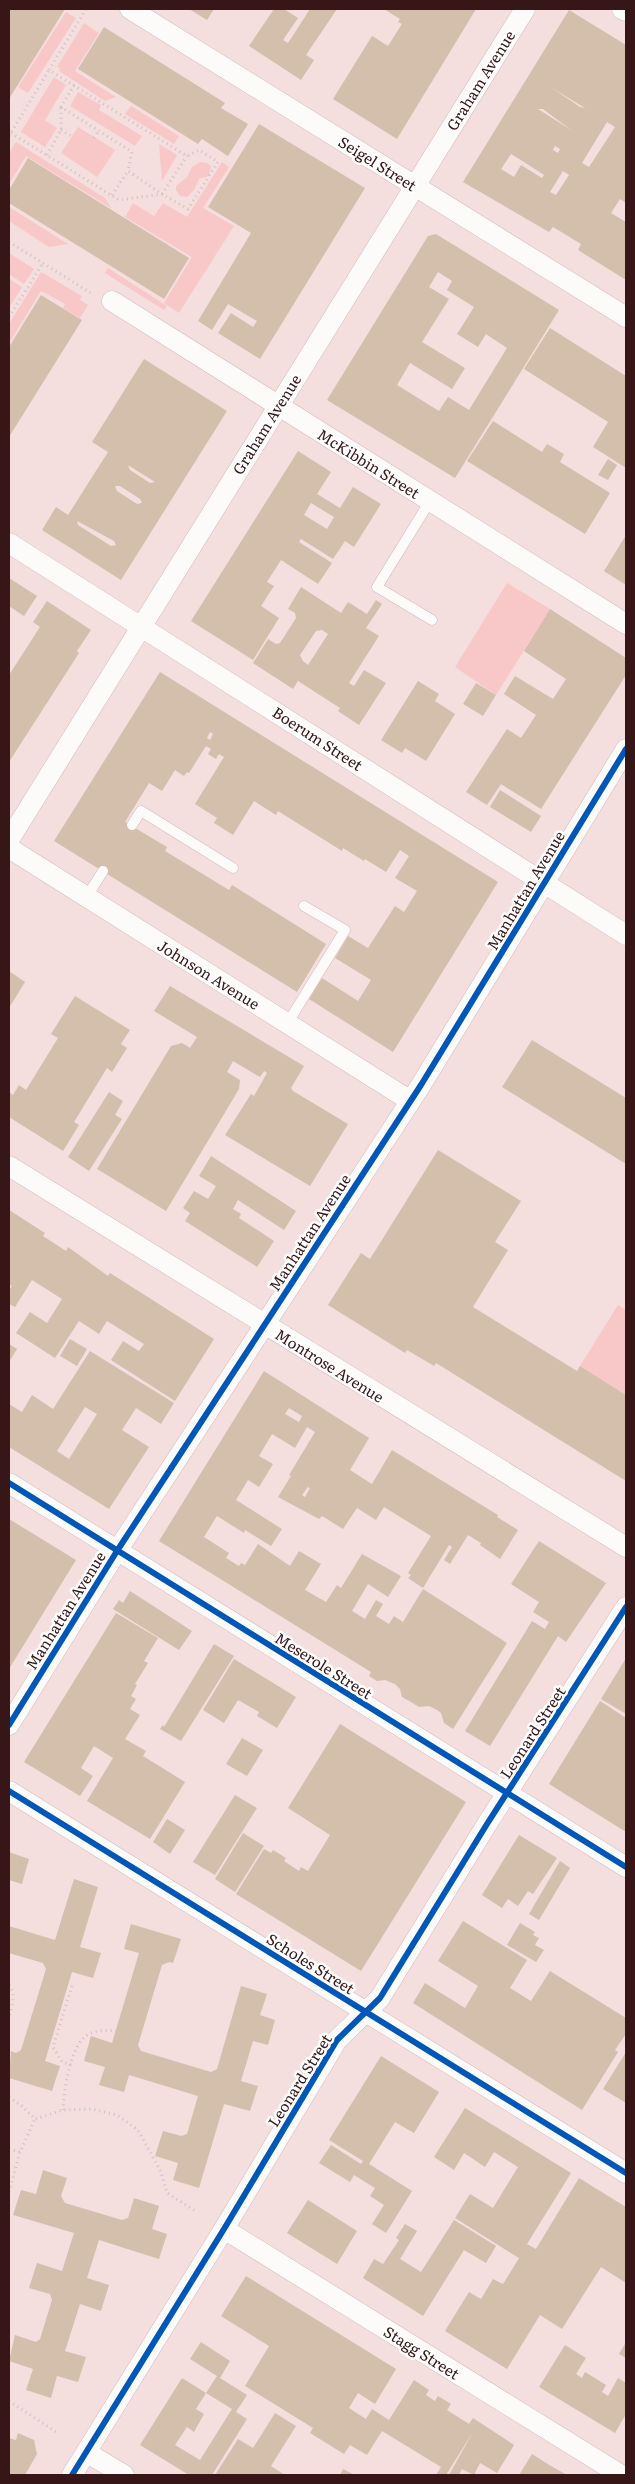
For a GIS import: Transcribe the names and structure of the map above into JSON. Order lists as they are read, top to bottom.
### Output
{
  "streets": {
    "street": [
      "Graham Avenue",
      "Seigel Street",
      "McKibbin Street",
      "Boerum Street",
      "Manhattan Avenue",
      "Johnson Avenue",
      "Montrose Avenue",
      "Meserole Street",
      "Leonard Street",
      "Scholes Street",
      "Stagg Street"
    ]
  },
  "crossings": [
    ["Graham Avenue", "Seigel Street"],
    ["Graham Avenue", "McKibbin Street"],
    ["Graham Avenue", "Boerum Street"],
    ["Boerum Street", "Manhattan Avenue"],
    ["Manhattan Avenue", "Johnson Avenue"],
    ["Manhattan Avenue", "Montrose Avenue"],
    ["Manhattan Avenue", "Meserole Street"],
    ["Meserole Street", "Leonard Street"],
    ["Leonard Street", "Scholes Street"],
    ["Leonard Street", "Stagg Street"]
  ]
}
